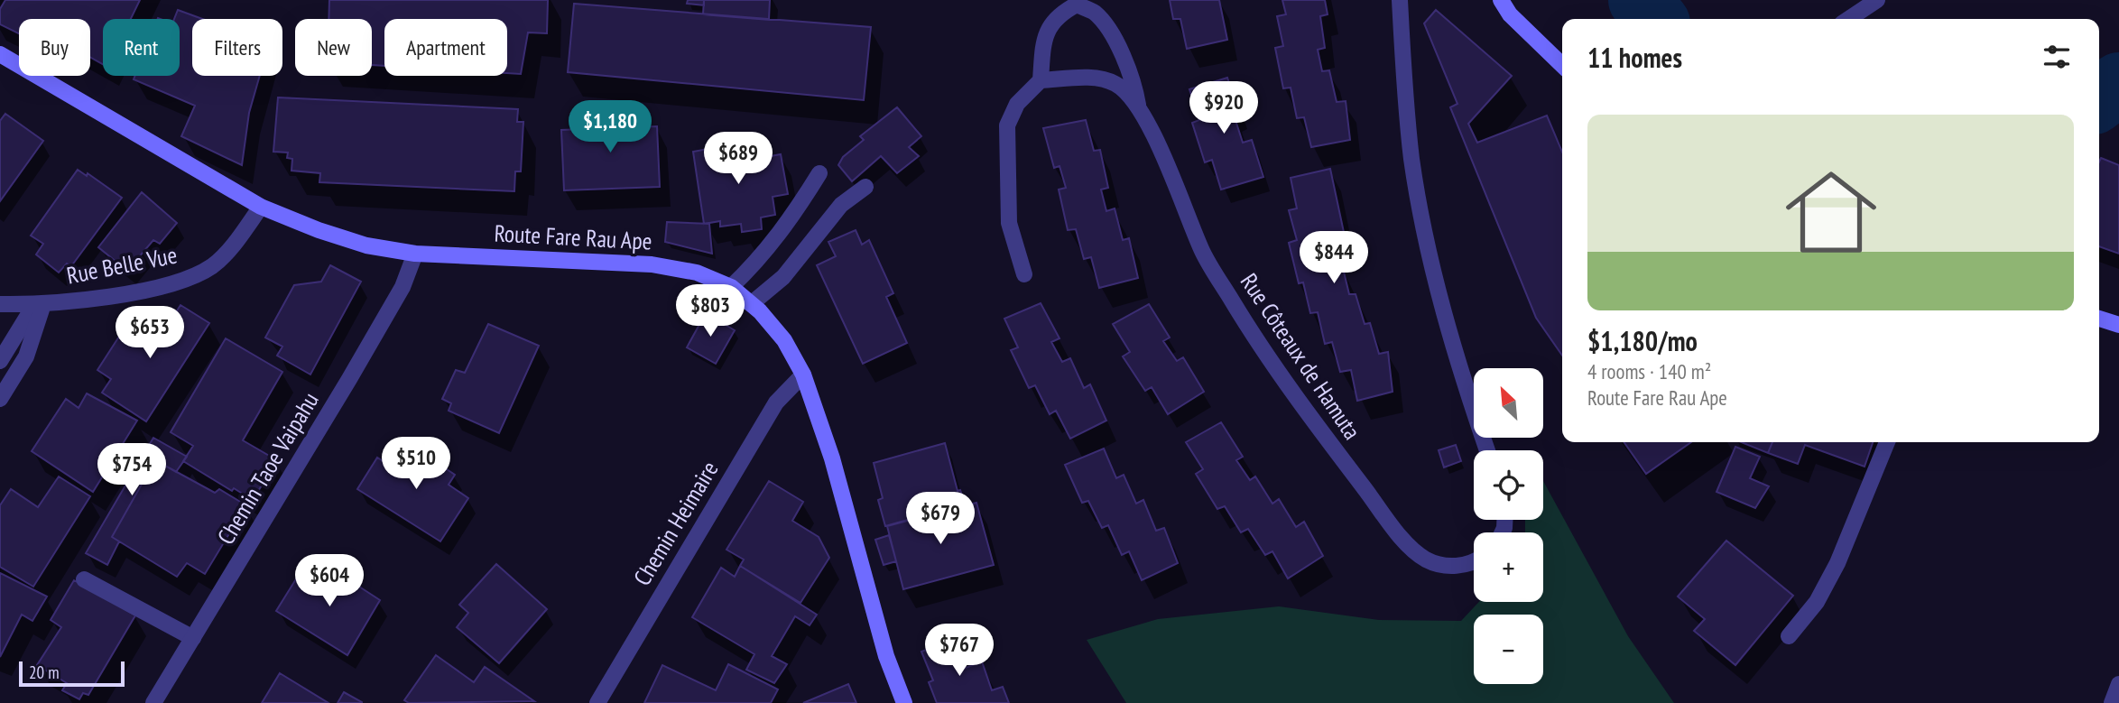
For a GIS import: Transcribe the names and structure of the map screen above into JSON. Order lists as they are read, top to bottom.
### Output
{
  "streets": {
    "main road": ["Route Fare Rau Ape"],
    "street": [
      "Rue Belle Vue",
      "Rue Côteaux de Hamuta",
      "Chemin Taoe Vaipahu",
      "Chemin Heimaire"
    ]
  },
  "crossings": [
    ["Route Fare Rau Ape", "Rue Belle Vue"],
    ["Route Fare Rau Ape", "Chemin Taoe Vaipahu"],
    ["Route Fare Rau Ape", "Chemin Heimaire"]
  ],
  "scale_bar": "20 m",
  "north": "top left",
  "page": {
    "chip": [
      "Buy",
      "Rent",
      "Filters",
      "New",
      "Apartment"
    ],
    "heading": "11 homes",
    "price": [
      "$920",
      "$1,180",
      "$689",
      "$844",
      "$803",
      "$653",
      "$510",
      "$754",
      "$679",
      "$604",
      "$767"
    ],
    "list": [
      {
        "name": "$1,180/mo",
        "note": "4 rooms · 140 m² · Route Fare Rau Ape"
      }
    ],
    "map_buttons": ["+", "−"],
    "scale": "20 m"
  }
}
